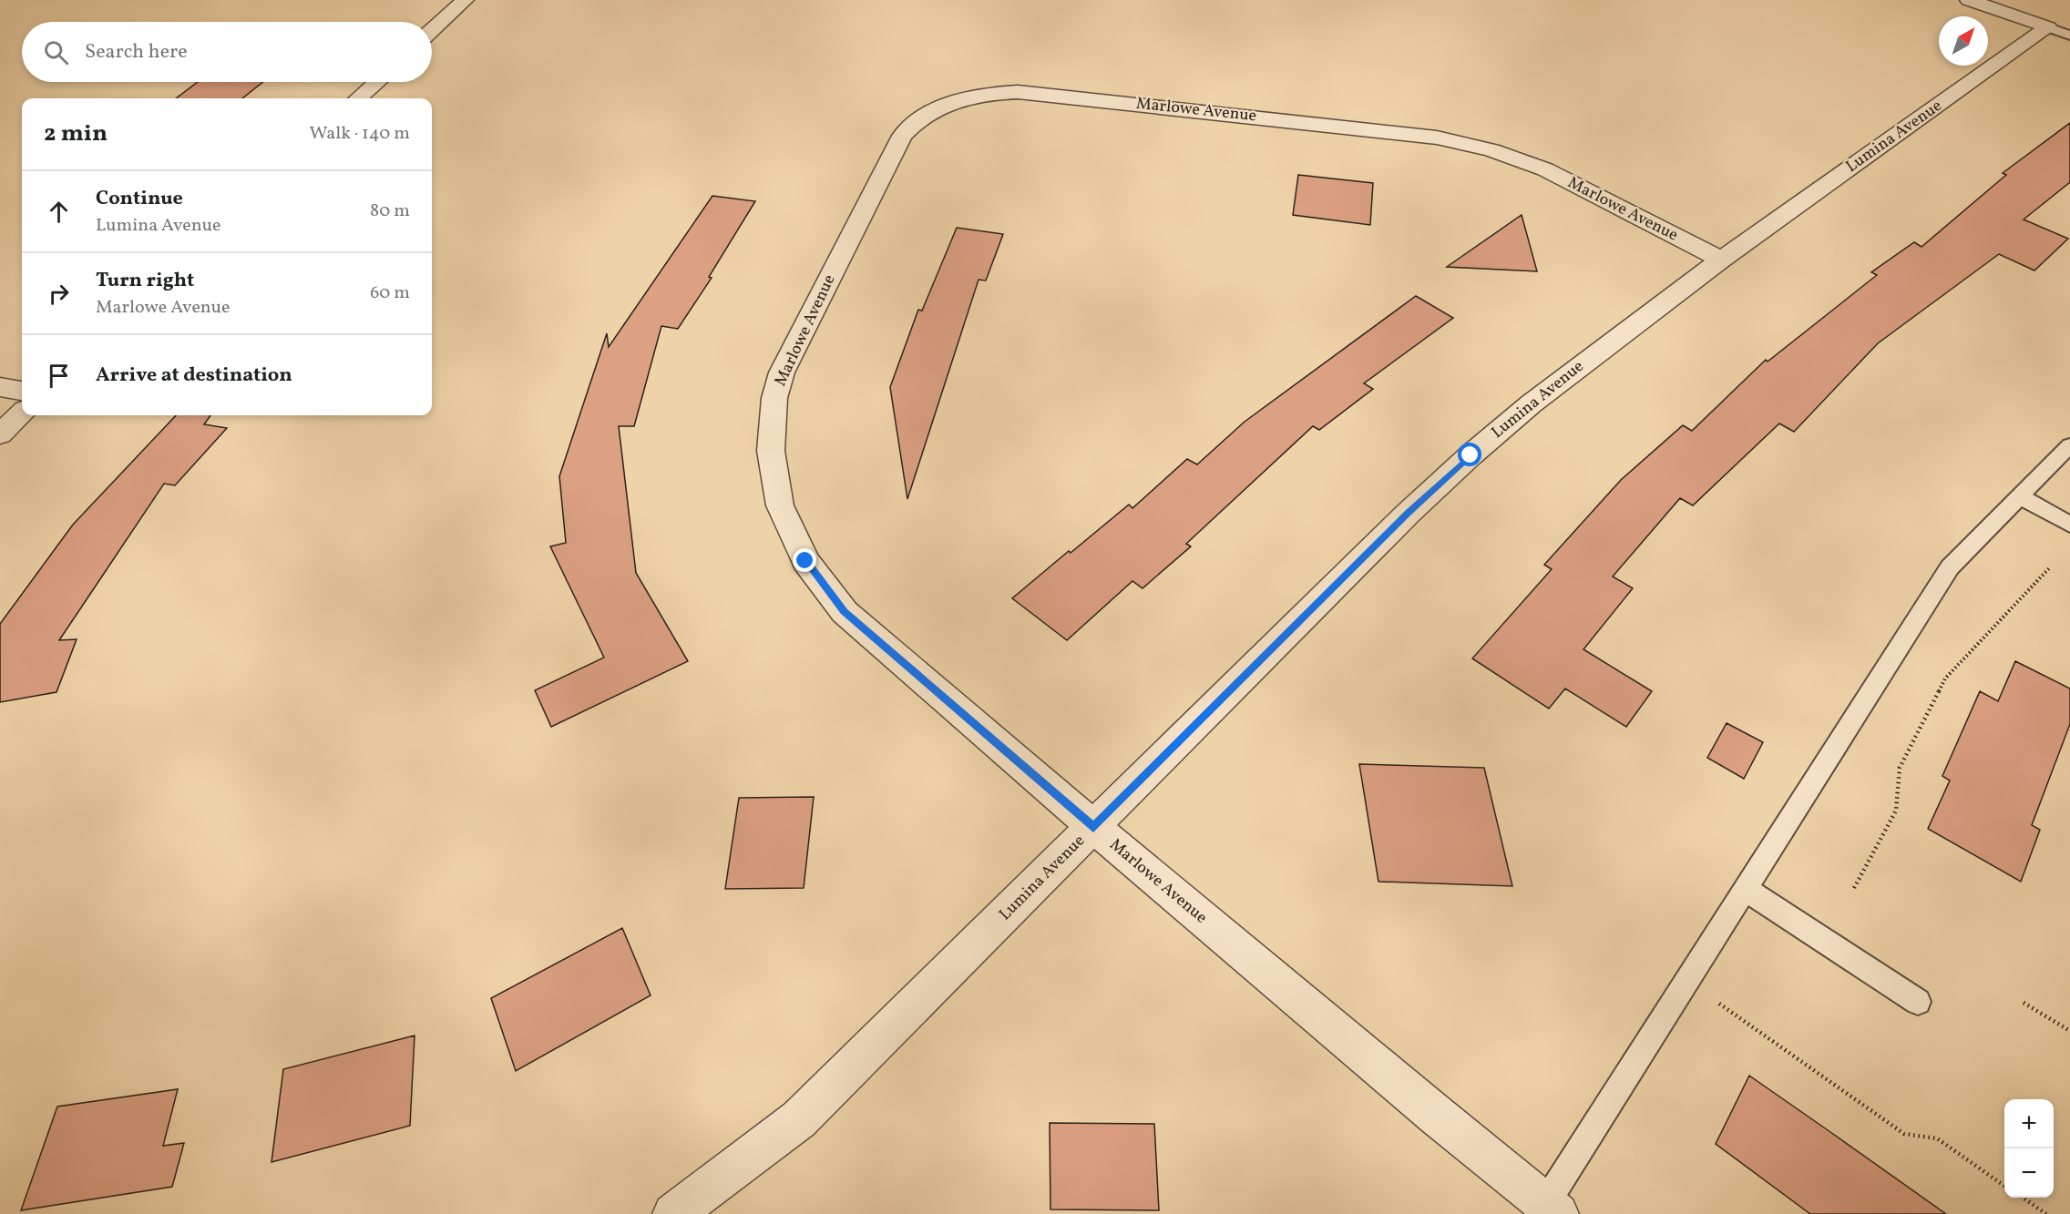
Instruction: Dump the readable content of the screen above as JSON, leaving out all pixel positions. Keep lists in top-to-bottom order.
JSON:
{
  "streets": {
    "street": ["Marlowe Avenue", "Lumina Avenue"]
  },
  "crossings": [
    ["Marlowe Avenue", "Lumina Avenue"]
  ],
  "north": "top right",
  "page": {
    "search": "Search here",
    "heading": ["2 min", "Walk · 140 m"],
    "list": [
      ["Continue", "Lumina Avenue", "80 m"],
      ["Turn right", "Marlowe Avenue", "60 m"],
      "Arrive at destination"
    ],
    "map_buttons": ["+", "−"]
  }
}
